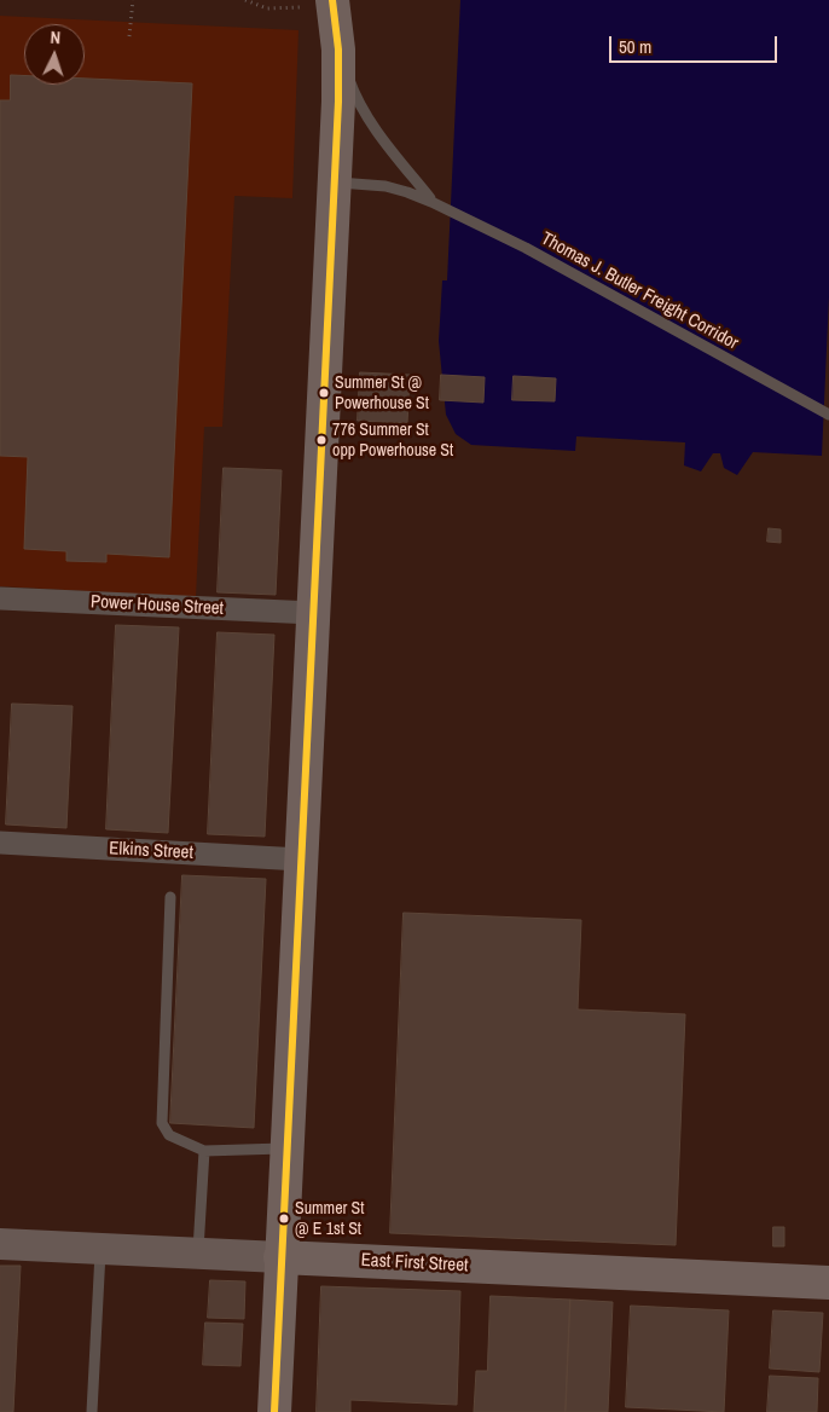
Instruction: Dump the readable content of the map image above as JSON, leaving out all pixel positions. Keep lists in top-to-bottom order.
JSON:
{
  "streets": {
    "main road": ["East First Street"],
    "street": ["Power House Street", "Elkins Street"],
    "lane": ["Thomas J. Butler Freight Corridor"]
  },
  "places": ["Summer St @ Powerhouse St", "776 Summer St opp Powerhouse St", "Summer St @ E 1st St"],
  "scale_bar": "50 m",
  "north": "top"
}
